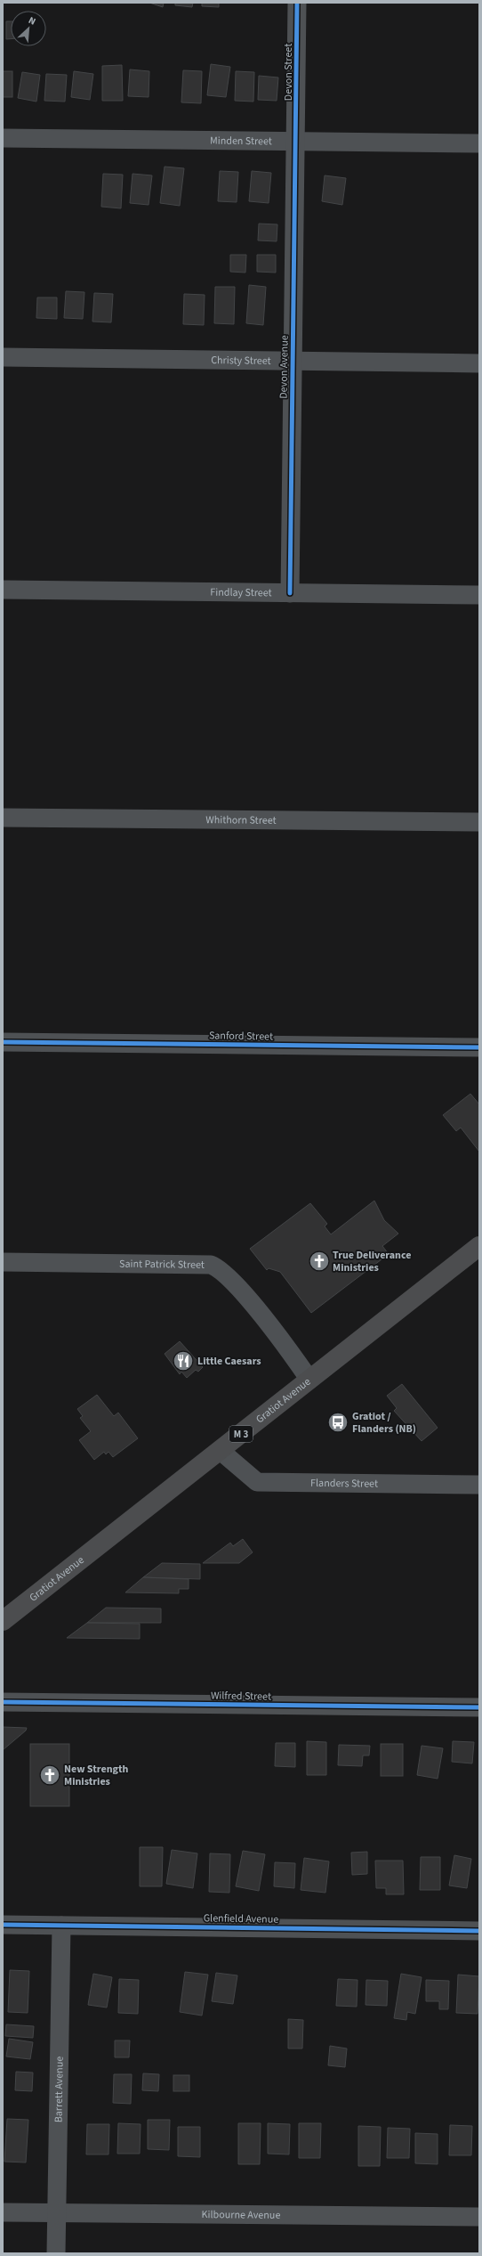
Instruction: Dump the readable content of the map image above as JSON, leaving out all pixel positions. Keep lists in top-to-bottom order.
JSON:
{
  "streets": {
    "main road": ["Gratiot Avenue", "M 3"],
    "street": [
      "Devon Street",
      "Minden Street",
      "Christy Street",
      "Devon Avenue",
      "Findlay Street",
      "Whithorn Street",
      "Sanford Street",
      "Saint Patrick Street",
      "Flanders Street",
      "Wilfred Street",
      "Glenfield Avenue",
      "Barrett Avenue",
      "Kilbourne Avenue"
    ]
  },
  "crossings": [
    ["Devon Street", "Minden Street"],
    ["Devon Street", "Devon Avenue"],
    ["Minden Street", "Devon Avenue"],
    ["Christy Street", "Devon Avenue"],
    ["Devon Avenue", "Findlay Street"],
    ["Saint Patrick Street", "Gratiot Avenue"],
    ["Gratiot Avenue", "Flanders Street"],
    ["Glenfield Avenue", "Barrett Avenue"],
    ["Barrett Avenue", "Kilbourne Avenue"]
  ],
  "places": {
    "church": ["True Deliverance Ministries", "New Strength Ministries"],
    "restaurant": ["Little Caesars"],
    "bus stop": ["Gratiot / Flanders (NB)"]
  },
  "north": "top right"
}
